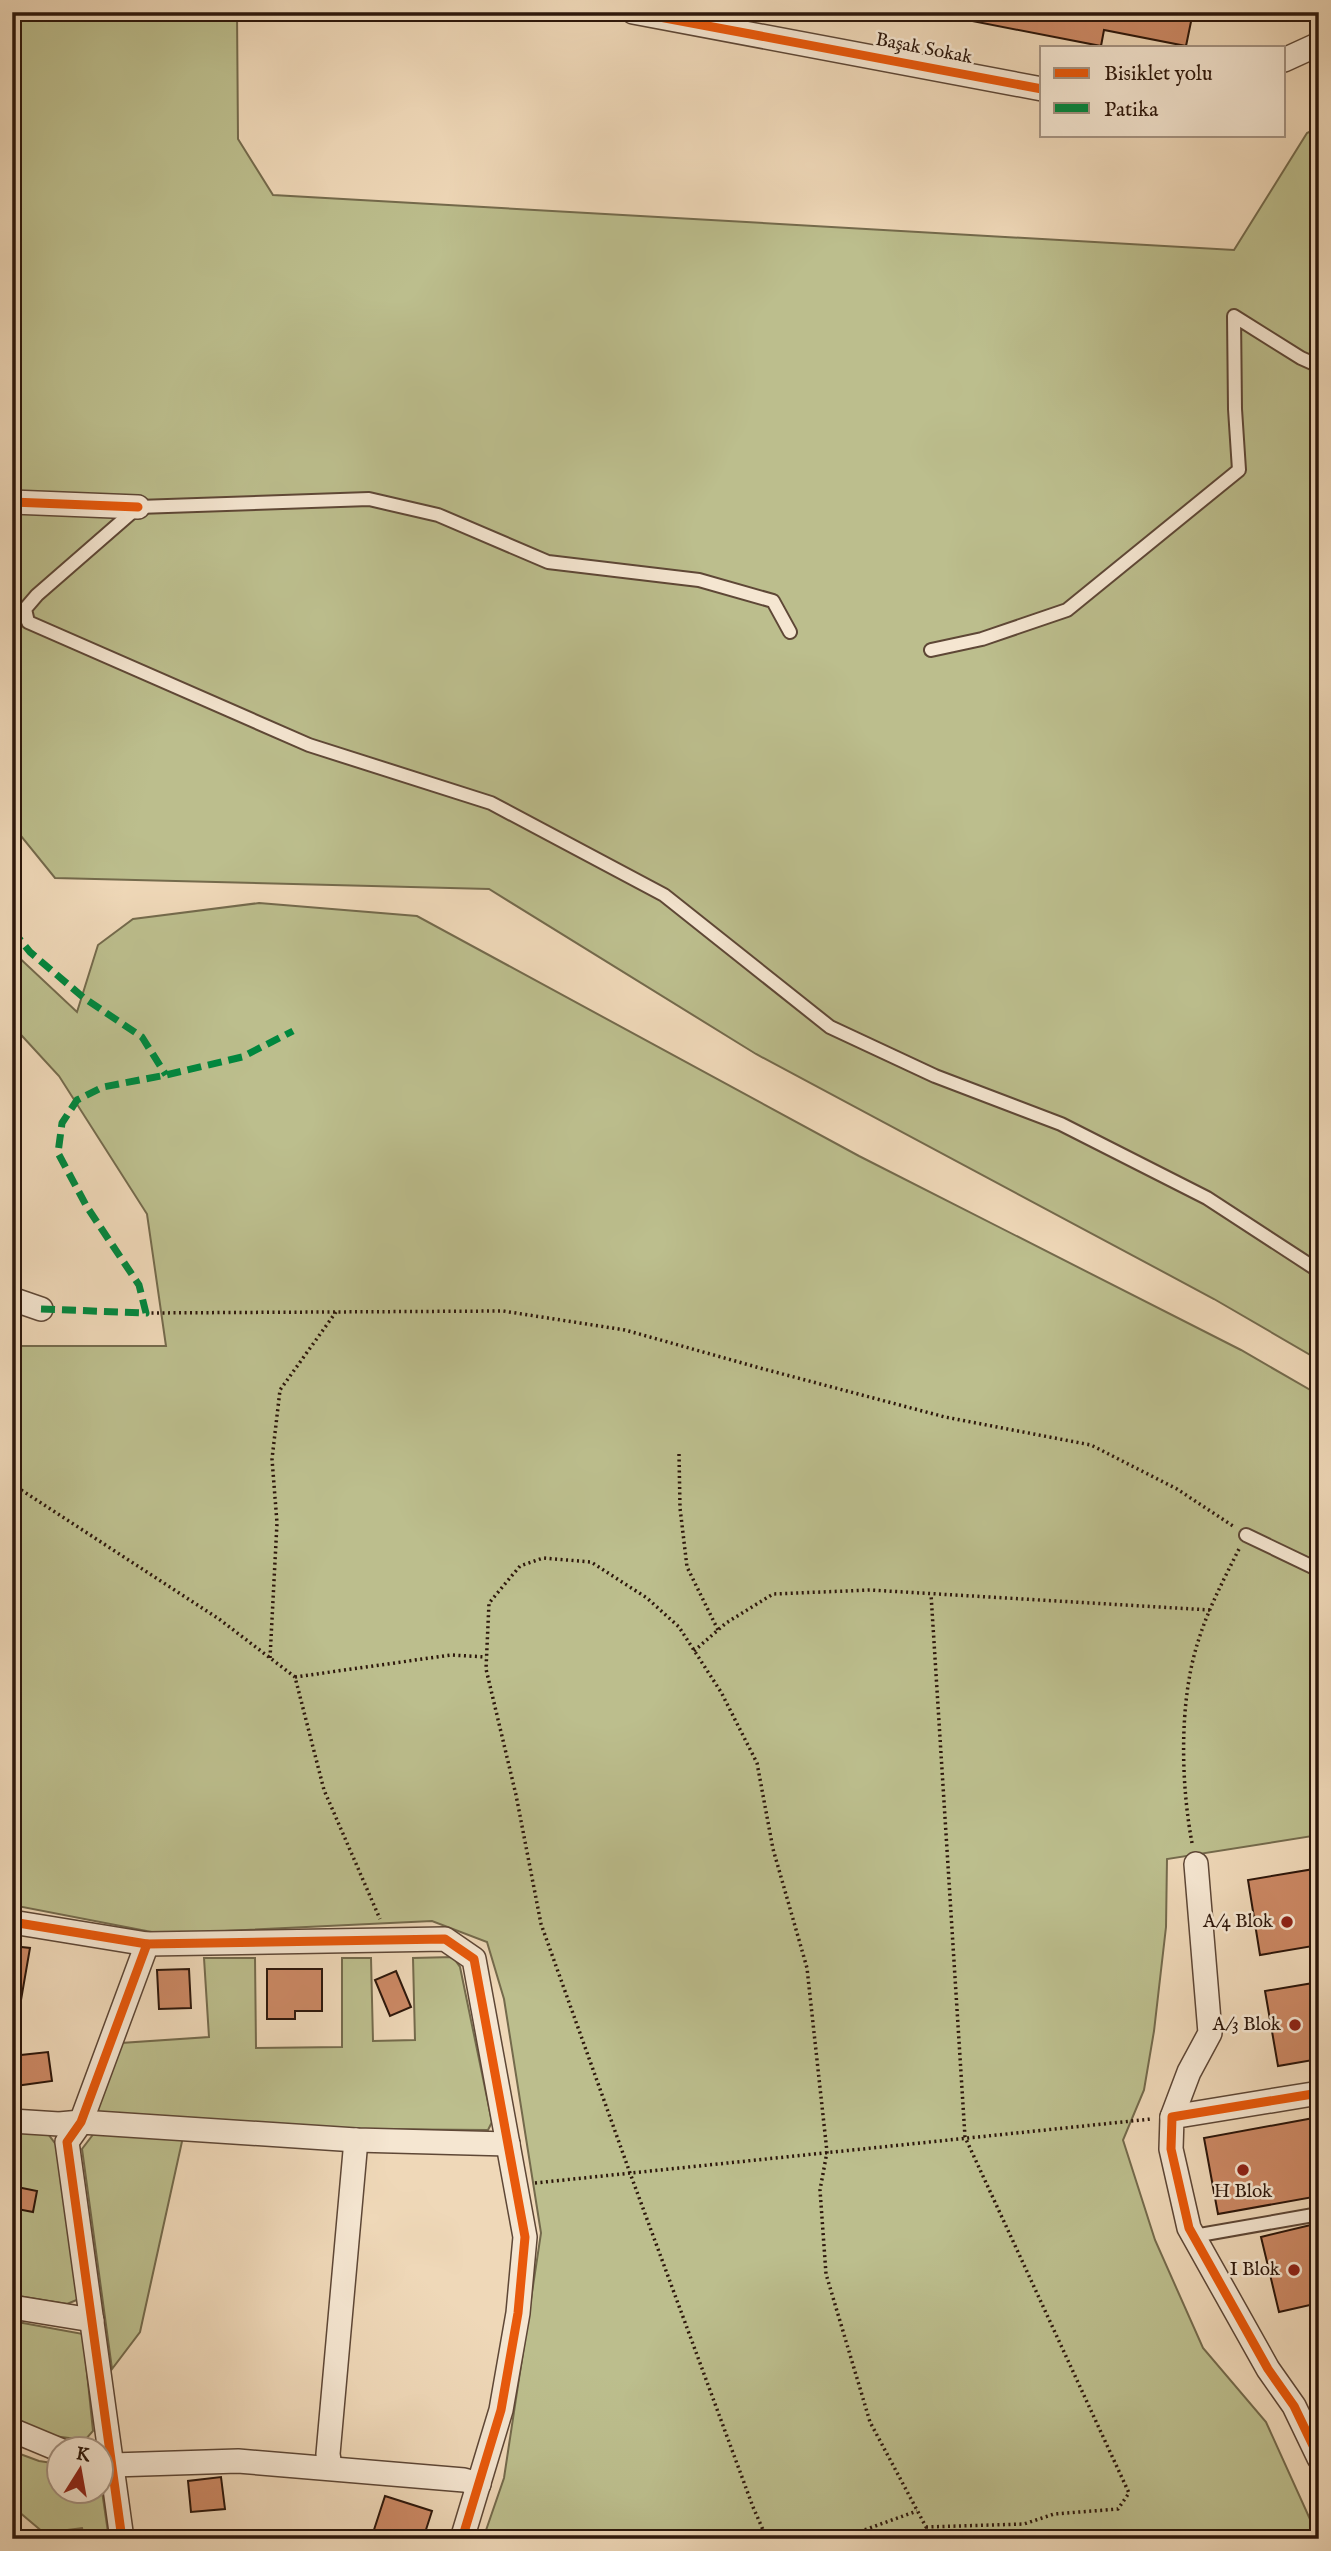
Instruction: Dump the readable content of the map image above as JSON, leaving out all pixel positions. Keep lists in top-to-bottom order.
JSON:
{
  "streets": {
    "street": ["Başak Sokak"]
  },
  "places": [
    "A/4 Blok",
    "A/3 Blok",
    "H Blok",
    "I Blok"
  ],
  "legend": ["Bisiklet yolu", "Patika"],
  "north": "top"
}
